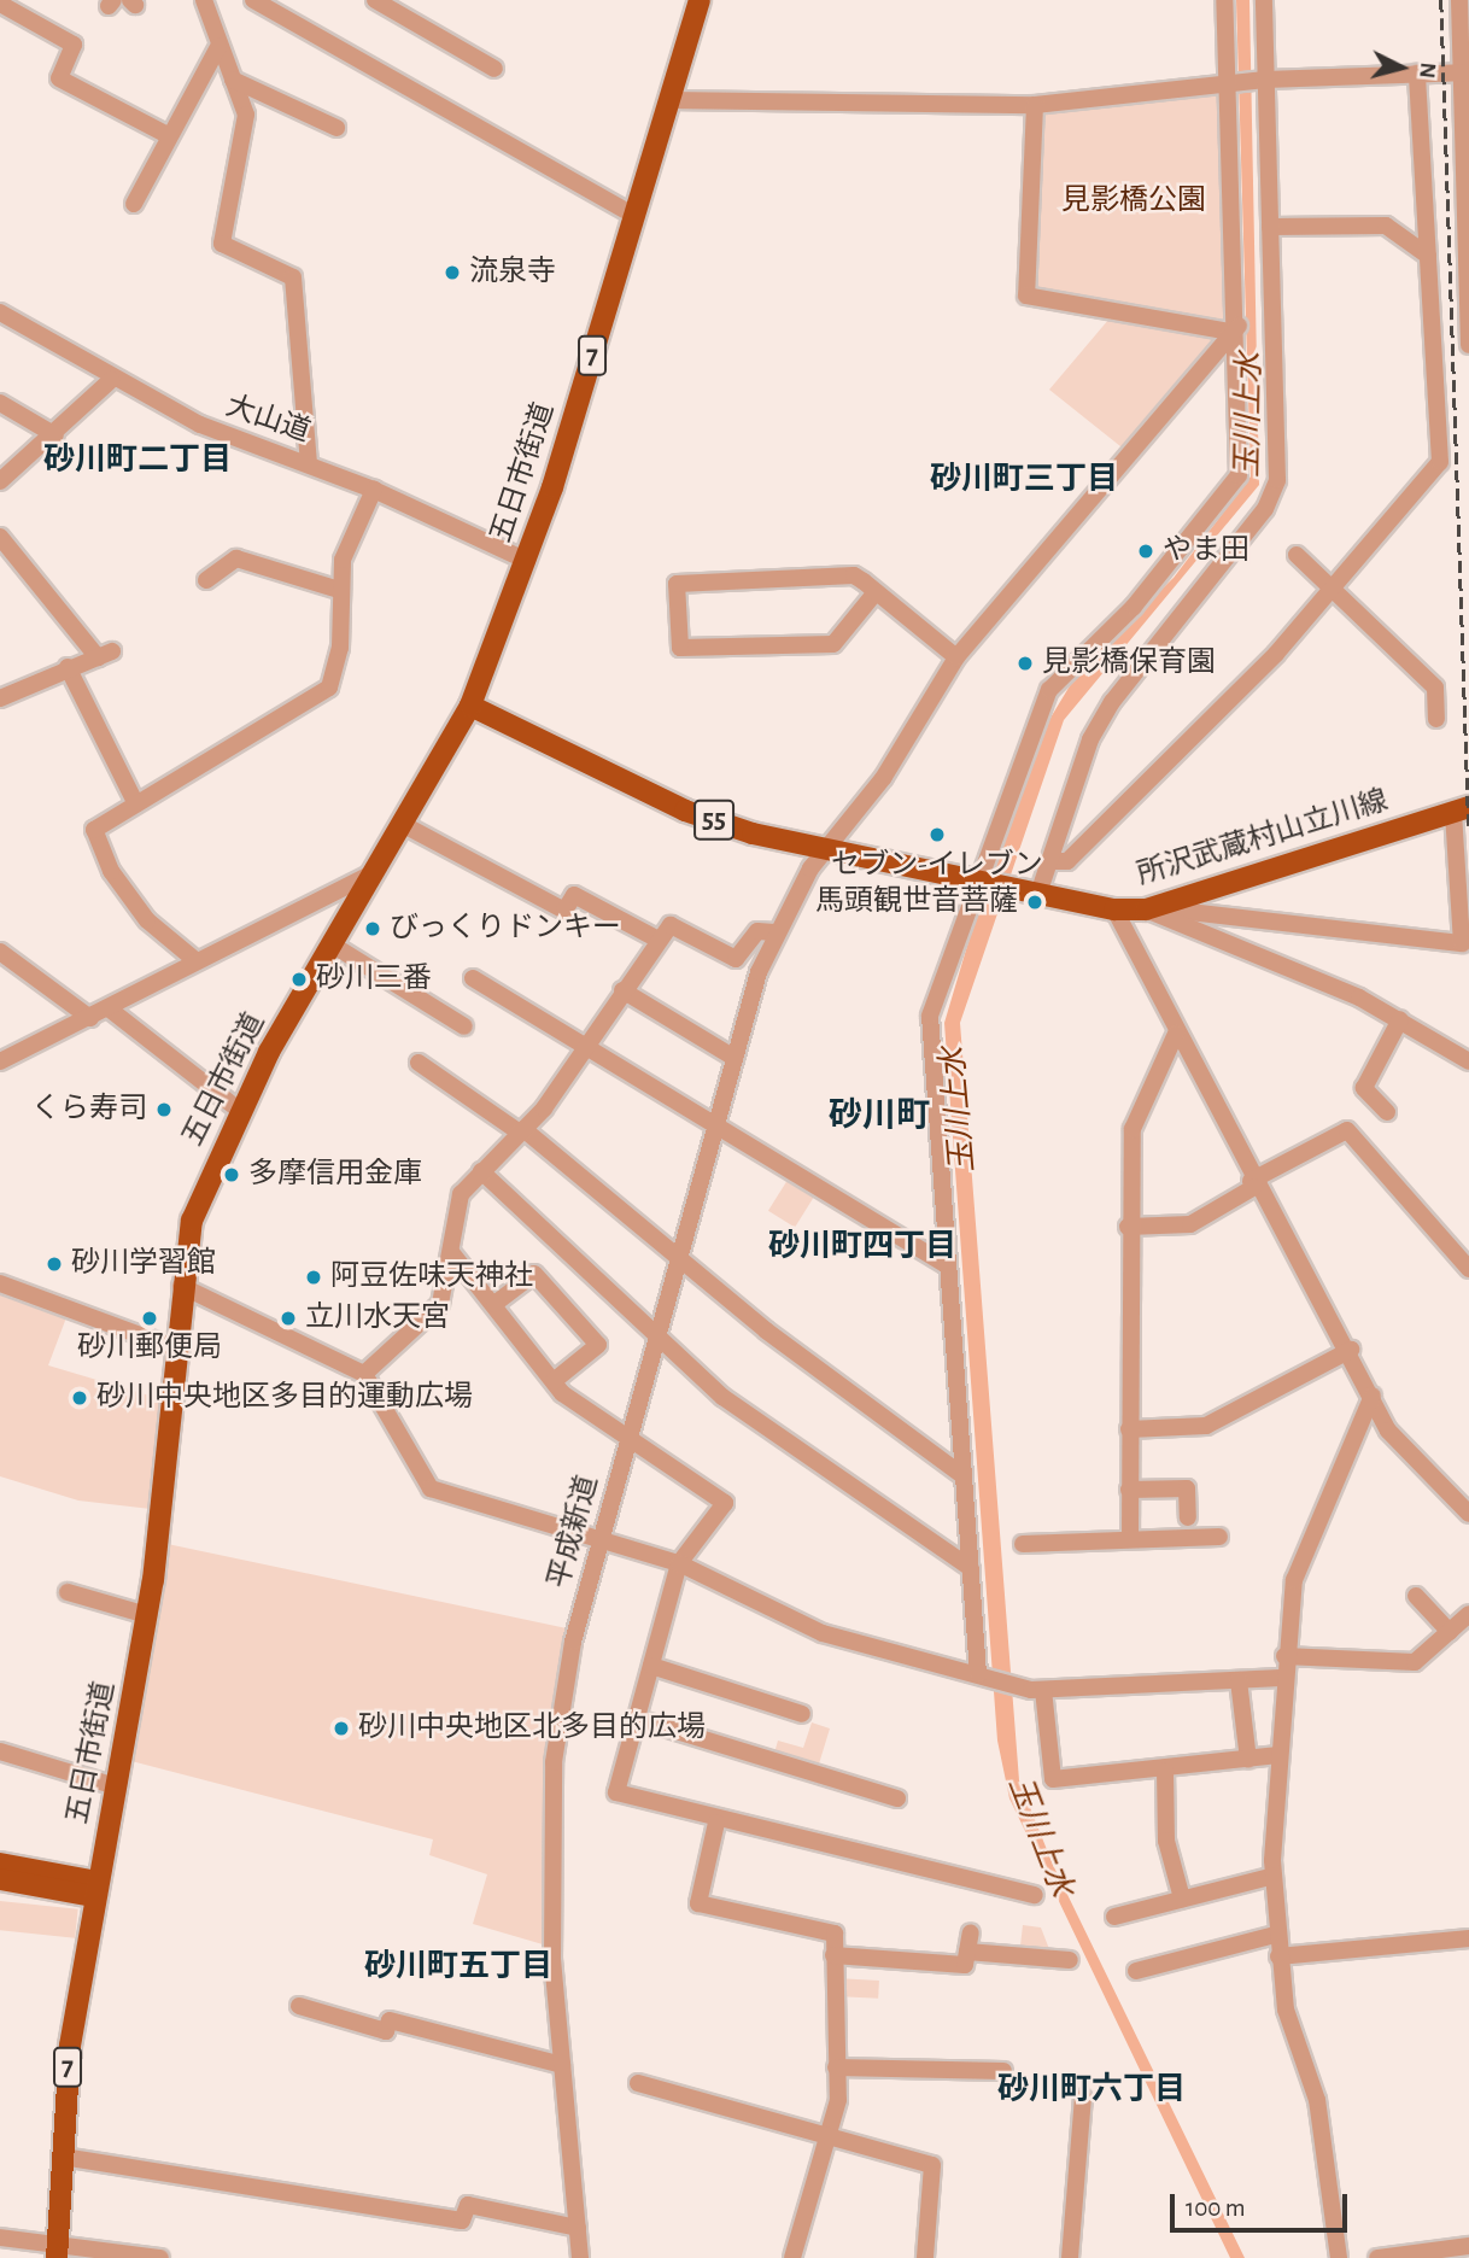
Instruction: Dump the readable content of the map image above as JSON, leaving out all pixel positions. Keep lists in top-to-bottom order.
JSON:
{
  "streets": {
    "main road": [
      "7",
      "五日市街道",
      "55",
      "所沢武蔵村山立川線"
    ],
    "street": ["大山道", "平成新道"]
  },
  "crossings": [
    ["大山道", "五日市街道"],
    ["五日市街道", "55"],
    ["55", "所沢武蔵村山立川線"],
    ["55", "平成新道"]
  ],
  "districts": [
    "砂川町二丁目",
    "砂川町三丁目",
    "砂川町",
    "砂川町四丁目",
    "砂川町五丁目",
    "砂川町六丁目"
  ],
  "water": ["玉川上水"],
  "parks": ["見影橋公園"],
  "places": [
    "流泉寺",
    "やま田",
    "見影橋保育園",
    "セブン-イレブン",
    "馬頭観世音菩薩",
    "びっくりドンキー",
    "砂川三番",
    "くら寿司",
    "多摩信用金庫",
    "砂川学習館",
    "阿豆佐味天神社",
    "砂川郵便局",
    "立川水天宮",
    "砂川中央地区多目的運動広場",
    "砂川中央地区北多目的広場"
  ],
  "scale_bar": "100 m",
  "north": "right"
}
